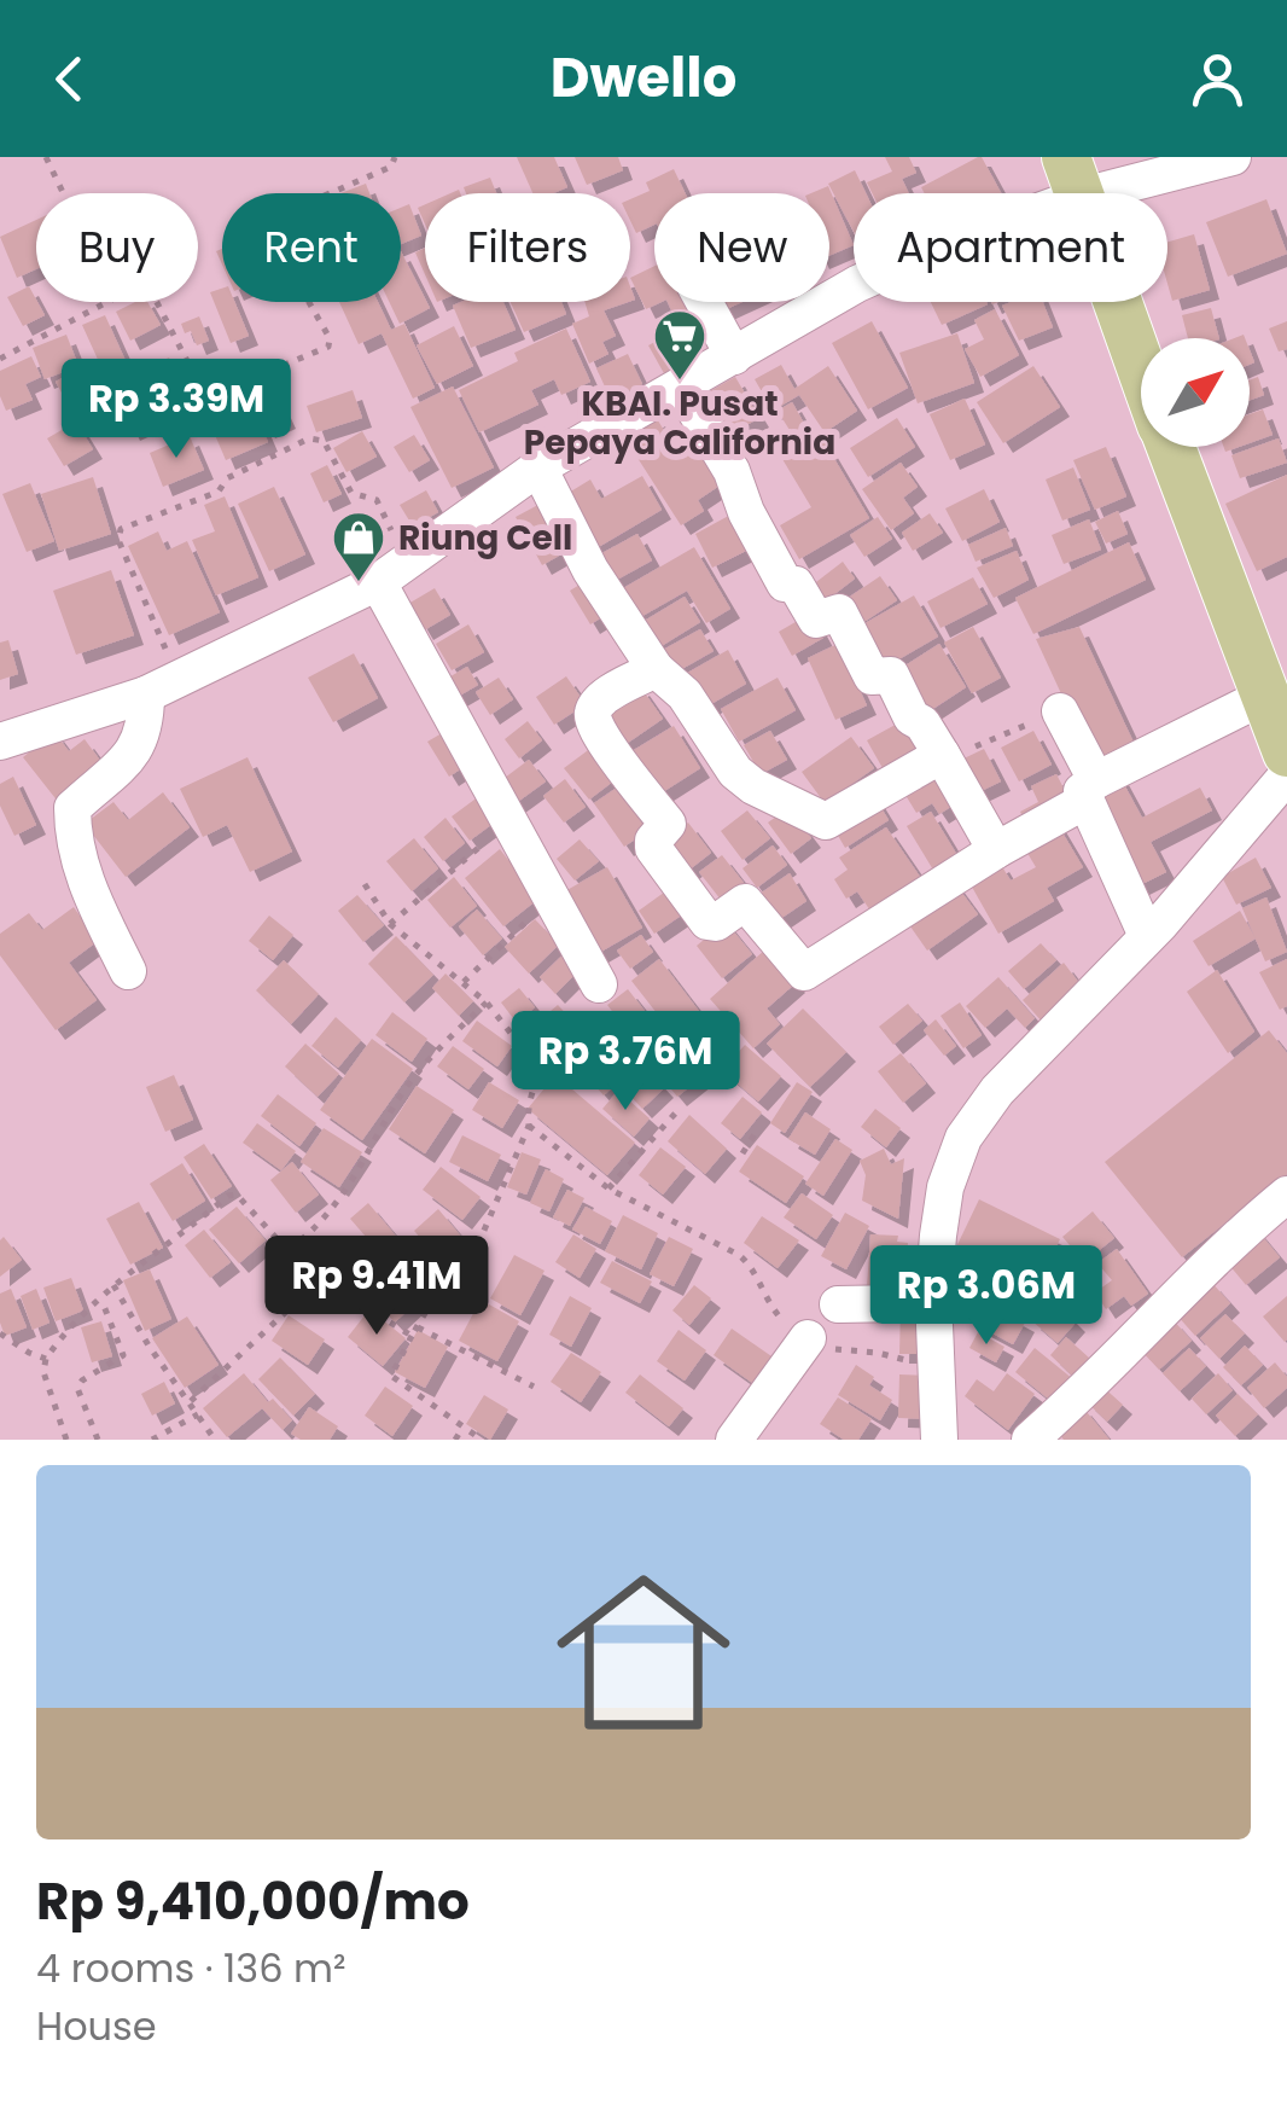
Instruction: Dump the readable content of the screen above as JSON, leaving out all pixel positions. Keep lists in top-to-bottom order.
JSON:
{
  "places": {
    "supermarket": ["KBAI. Pusat Pepaya California"],
    "shop": ["Riung Cell"]
  },
  "north": "top right",
  "page": {
    "header": "Dwello",
    "chip": [
      "Buy",
      "Rent",
      "Filters",
      "New",
      "Apartment"
    ],
    "price": [
      "Rp 3.39M",
      "Rp 3.76M",
      "Rp 9.41M",
      "Rp 3.06M"
    ],
    "list": [
      {
        "name": "Rp 9,410,000/mo",
        "note": "4 rooms · 136 m² · House"
      }
    ]
  }
}
